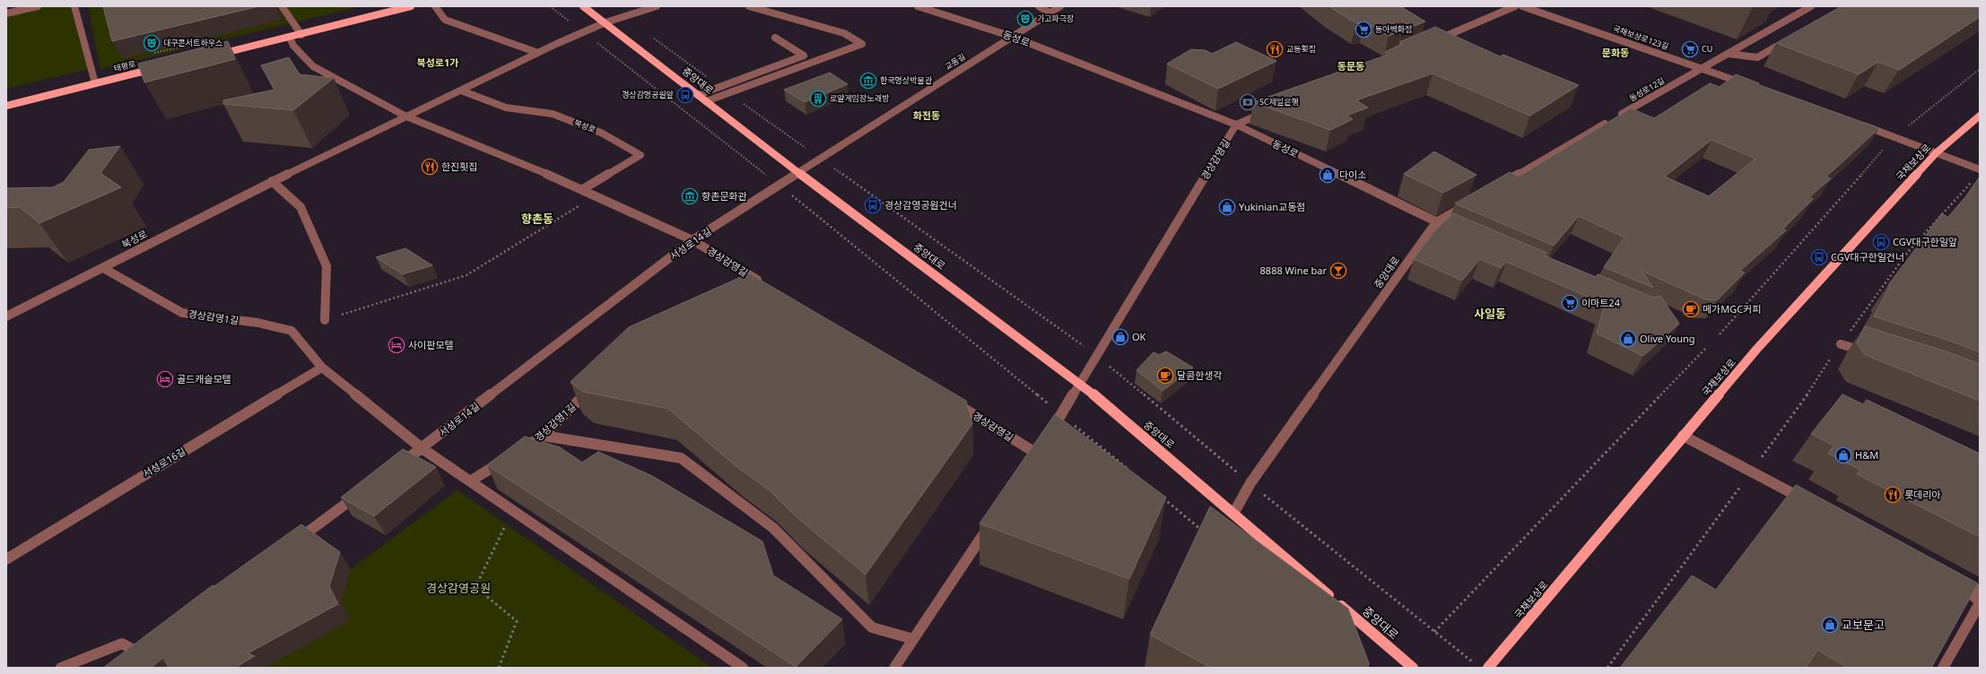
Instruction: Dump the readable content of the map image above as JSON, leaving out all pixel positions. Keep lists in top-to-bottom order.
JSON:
{
  "streets": {
    "main road": ["태평로", "중앙대로", "국채보상로"],
    "street": [
      "국채보상로123길",
      "동성로",
      "교동길",
      "동성로12길",
      "북성로",
      "경상감영길",
      "서성로14길",
      "경상감영1길",
      "서성로16길"
    ]
  },
  "crossings": [
    ["국채보상로123길", "동성로12길"],
    ["동성로", "교동길"],
    ["동성로", "중앙대로"],
    ["동성로", "경상감영길"],
    ["교동길", "중앙대로"],
    ["교동길", "서성로14길"],
    ["중앙대로", "북성로"],
    ["중앙대로", "경상감영길"],
    ["중앙대로", "서성로14길"],
    ["북성로", "경상감영1길"],
    ["경상감영길", "서성로14길"],
    ["서성로14길", "경상감영1길"],
    ["경상감영1길", "서성로16길"]
  ],
  "districts": [
    "문화동",
    "북성로1가",
    "동문동",
    "화전동",
    "향촌동",
    "사일동"
  ],
  "parks": ["경상감영공원"],
  "places": {
    "theatre": ["가고파극장", "대구콘서트하우스"],
    "supermarket": ["동아백화점", "CU", "이마트24"],
    "restaurant": ["교동횟집", "한진횟집", "롯데리아"],
    "museum": ["한국영상박물관", "향촌문화관"],
    "bus stop": [
      "경상감영공원앞",
      "경상감영공원건너",
      "CGV대구한일앞",
      "CGV대구한일건너"
    ],
    "building": ["로얄게임장노래방"],
    "bank": ["SC제일은행"],
    "shop": [
      "다이소",
      "Yukinian교동점",
      "OK",
      "Olive Young",
      "H&M",
      "교보문고"
    ],
    "bar": ["8888 Wine bar"],
    "cafe": ["메가MGC커피", "달콤한생각"],
    "hotel": ["사이판모텔", "골드캐슬모텔"]
  }
}
